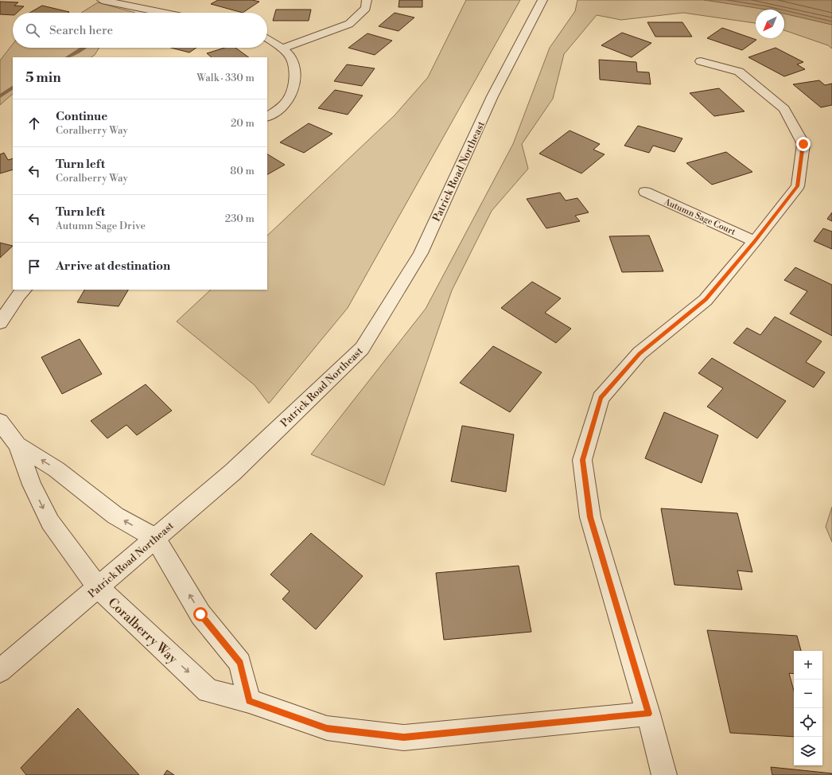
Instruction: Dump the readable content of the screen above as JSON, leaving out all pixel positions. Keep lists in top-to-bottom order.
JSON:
{
  "streets": {
    "street": ["Patrick Road Northeast", "Autumn Sage Court", "Coralberry Way"]
  },
  "crossings": [
    ["Patrick Road Northeast", "Coralberry Way"]
  ],
  "north": "bottom left",
  "page": {
    "search": "Search here",
    "heading": ["5 min", "Walk · 330 m"],
    "list": [
      ["Continue", "Coralberry Way", "20 m"],
      ["Turn left", "Coralberry Way", "80 m"],
      ["Turn left", "Autumn Sage Drive", "230 m"],
      "Arrive at destination"
    ],
    "map_buttons": ["+", "−"]
  }
}
